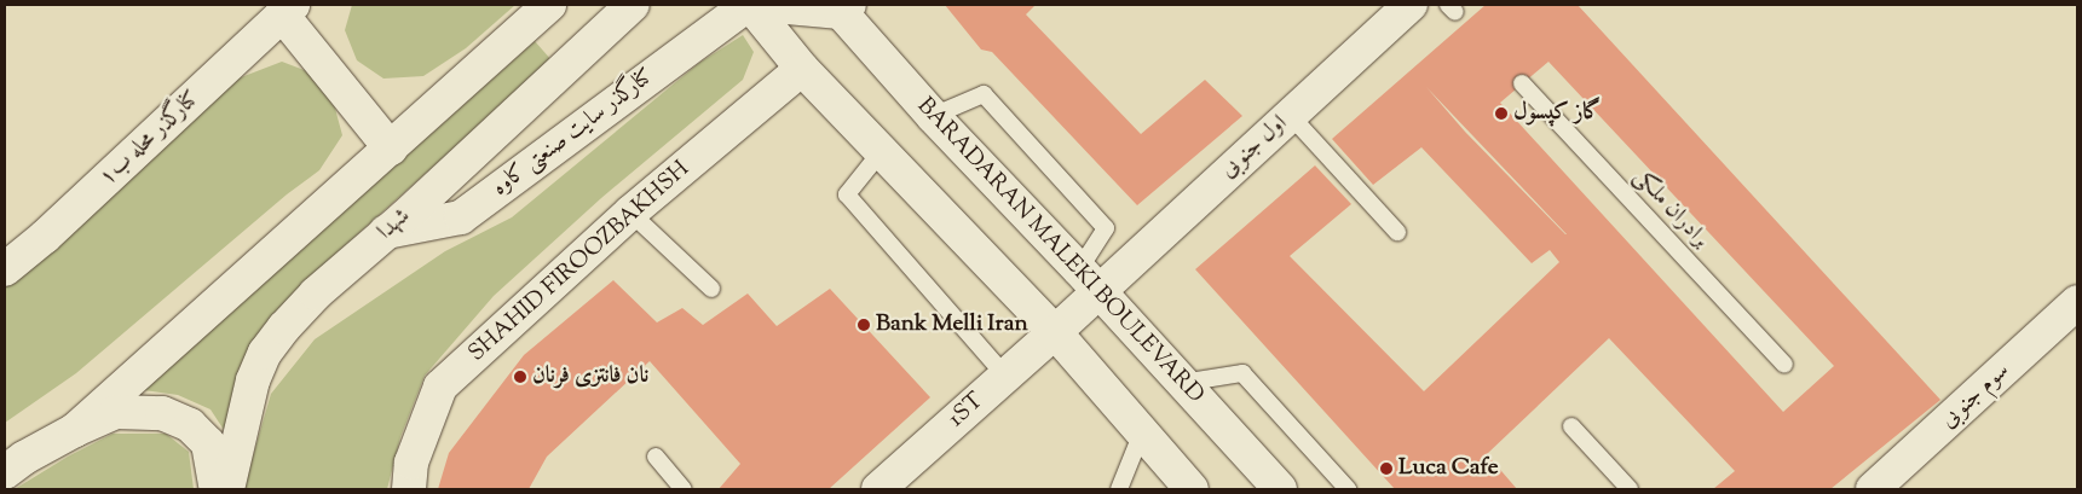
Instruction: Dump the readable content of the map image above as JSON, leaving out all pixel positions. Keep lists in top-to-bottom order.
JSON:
{
  "streets": {
    "main road": [
      "کنارگذر سایت صنعتی کاوه",
      "کنارگذر محله ب۱",
      "اول جنوبی",
      "شهدا",
      "BARADARAN MALEKI BOULEVARD",
      "SHAHID FIROOZBAKHSH",
      "سوم جنوبی",
      "1ST"
    ],
    "lane": ["برادران ملکی"]
  },
  "crossings": [
    ["کنارگذر سایت صنعتی کاوه", "شهدا"],
    ["اول جنوبی", "BARADARAN MALEKI BOULEVARD"],
    ["اول جنوبی", "1ST"]
  ],
  "places": [
    "گاز کپسول",
    "Bank Melli Iran",
    "نان فانتزی فرنان",
    "Luca Cafe"
  ]
}
